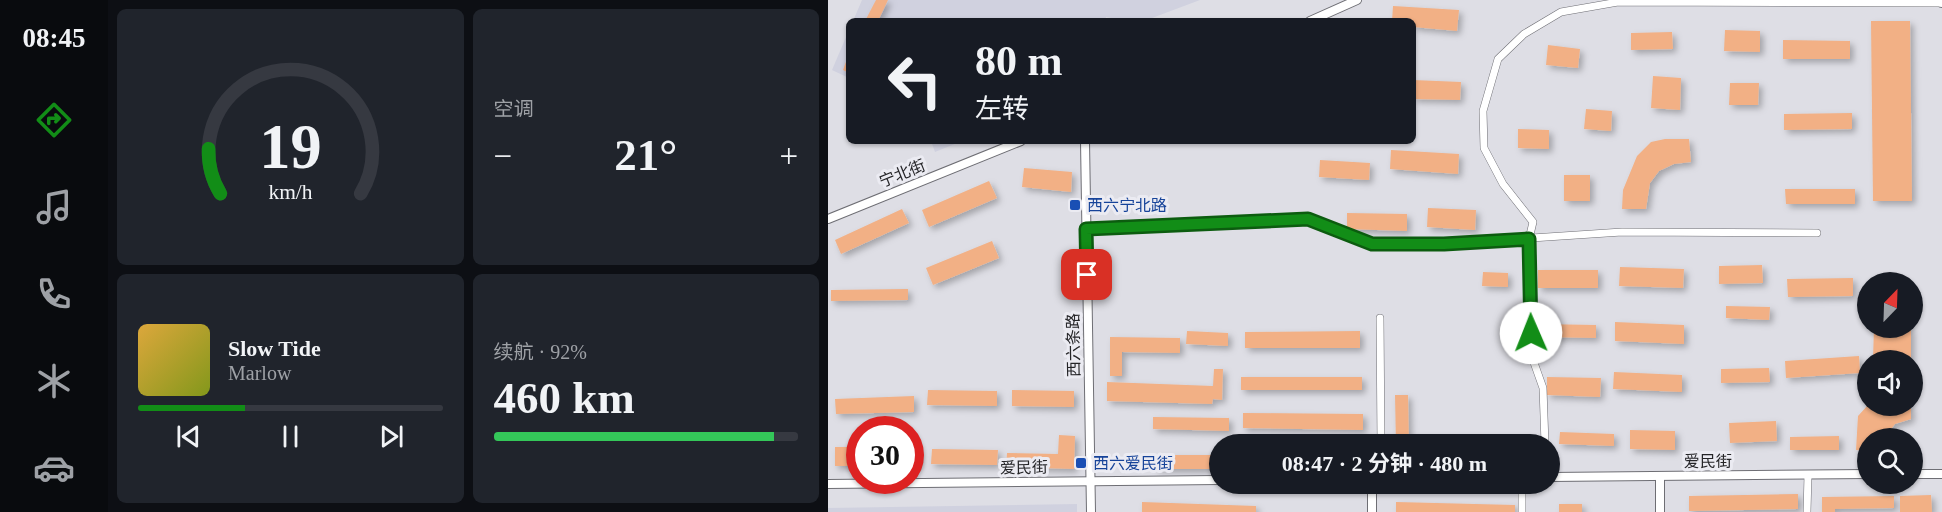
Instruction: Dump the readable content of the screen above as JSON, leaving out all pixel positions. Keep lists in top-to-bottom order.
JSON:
{
  "streets": {
    "street": ["宁北街", "西六条路", "爱民街"]
  },
  "crossings": [
    ["西六条路", "爱民街"]
  ],
  "places": {
    "transit": ["西六宁北路", "西六爱民街"]
  },
  "north": "top right",
  "page": {
    "tabs": "08:45",
    "tile": [
      "空调",
      ["续航 · 92%", "460 km"]
    ],
    "turn": ["80 m", "左转"],
    "heat": ["−", "21°", "+"],
    "song": ["Slow Tide", "Marlow"],
    "limit": "30",
    "trip": "08:47 · 2 分钟 · 480 m",
    "gauge": ["19", "km/h"]
  }
}
